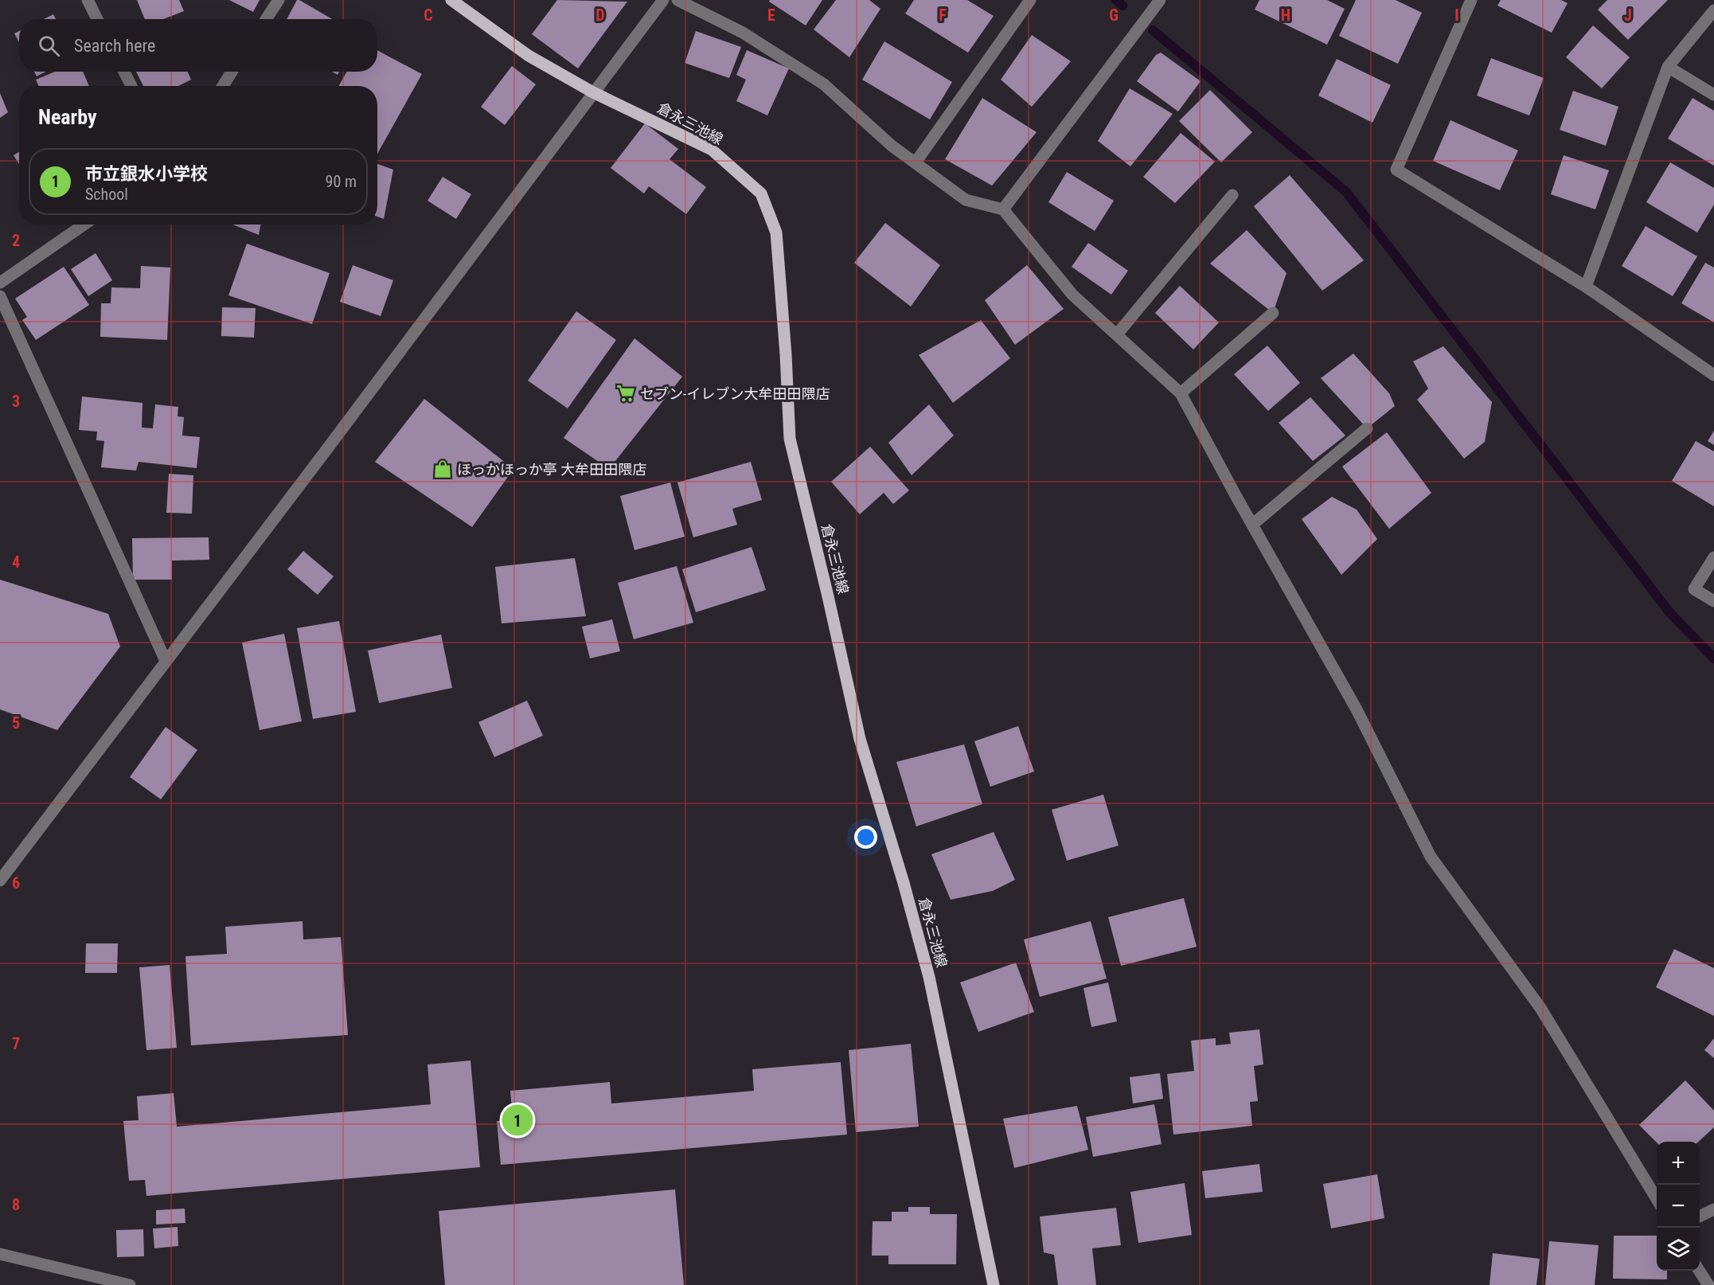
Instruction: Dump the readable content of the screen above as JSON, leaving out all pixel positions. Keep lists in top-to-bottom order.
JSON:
{
  "streets": {
    "main road": ["倉永三池線"]
  },
  "places": {
    "supermarket": ["セブン-イレブン大牟田田隈店"],
    "shop": ["ほっかほっか亭 大牟田田隈店"]
  },
  "page": {
    "search": "Search here",
    "heading": "Nearby",
    "list": [
      {
        "mark": "1",
        "name": "市立銀水小学校",
        "note": "School",
        "value": "90 m"
      }
    ],
    "pins": "1",
    "map_buttons": ["+", "−"]
  },
  "grid": {
    "columns": [
      "C",
      "D",
      "E",
      "F",
      "G",
      "H",
      "I",
      "J"
    ],
    "rows": [
      "2",
      "3",
      "4",
      "5",
      "6",
      "7",
      "8"
    ]
  }
}
